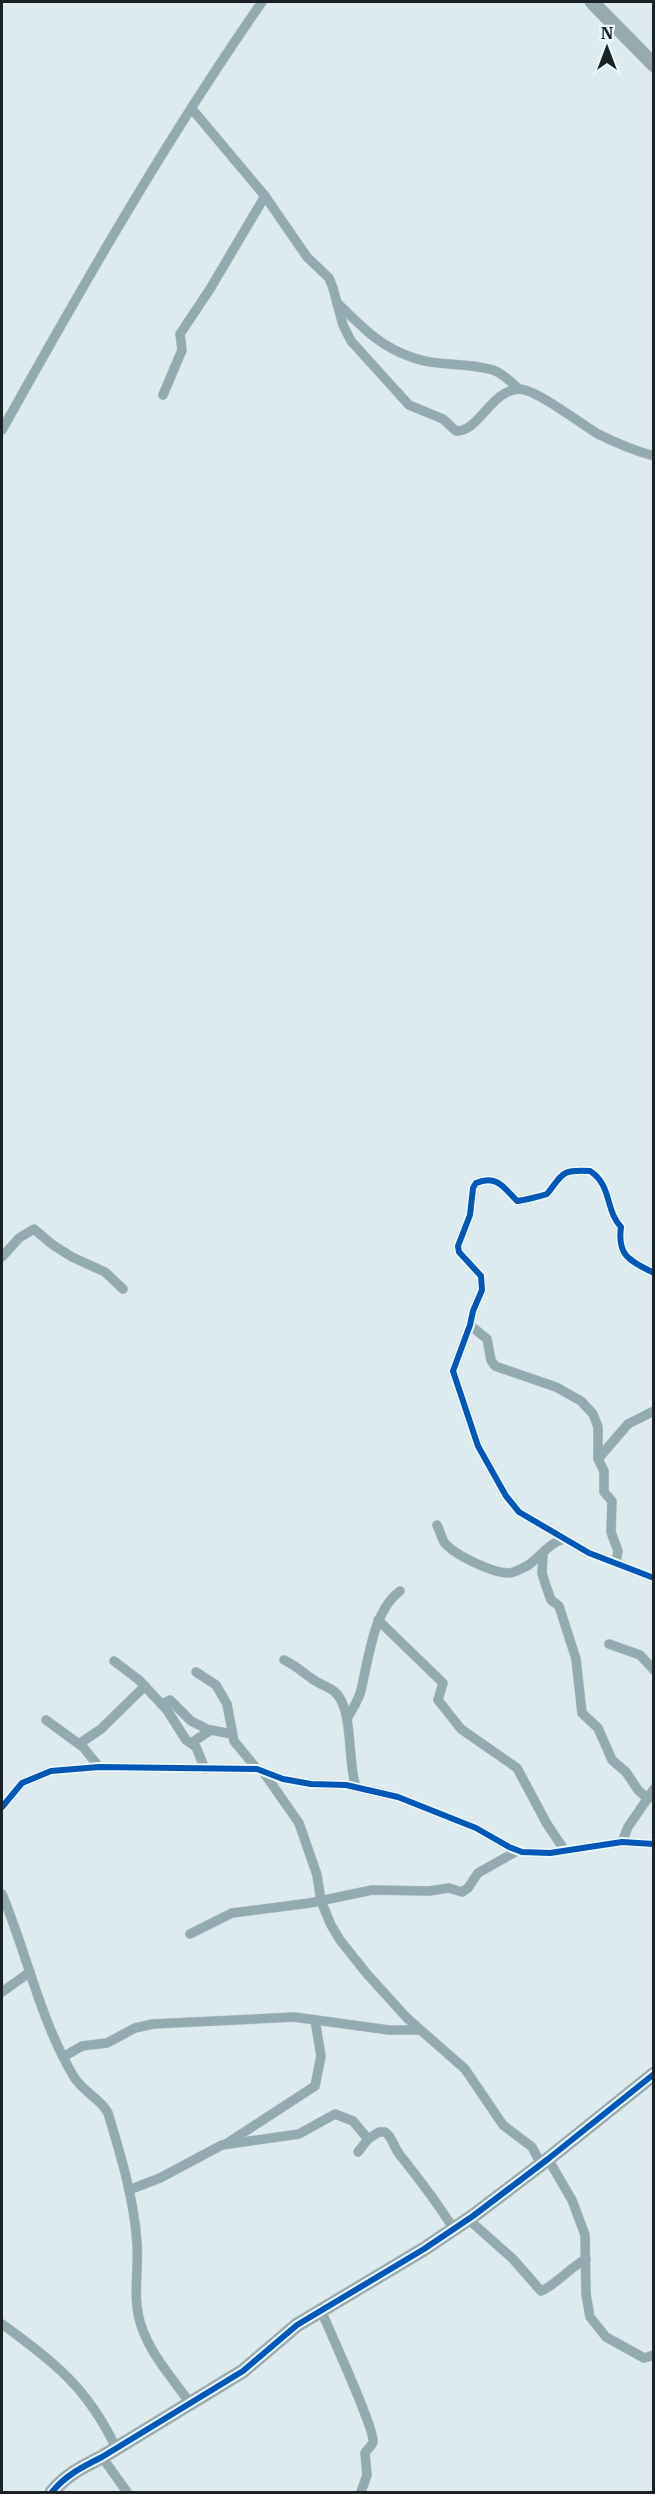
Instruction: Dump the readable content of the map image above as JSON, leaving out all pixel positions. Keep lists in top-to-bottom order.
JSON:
{
  "north": "top"
}
